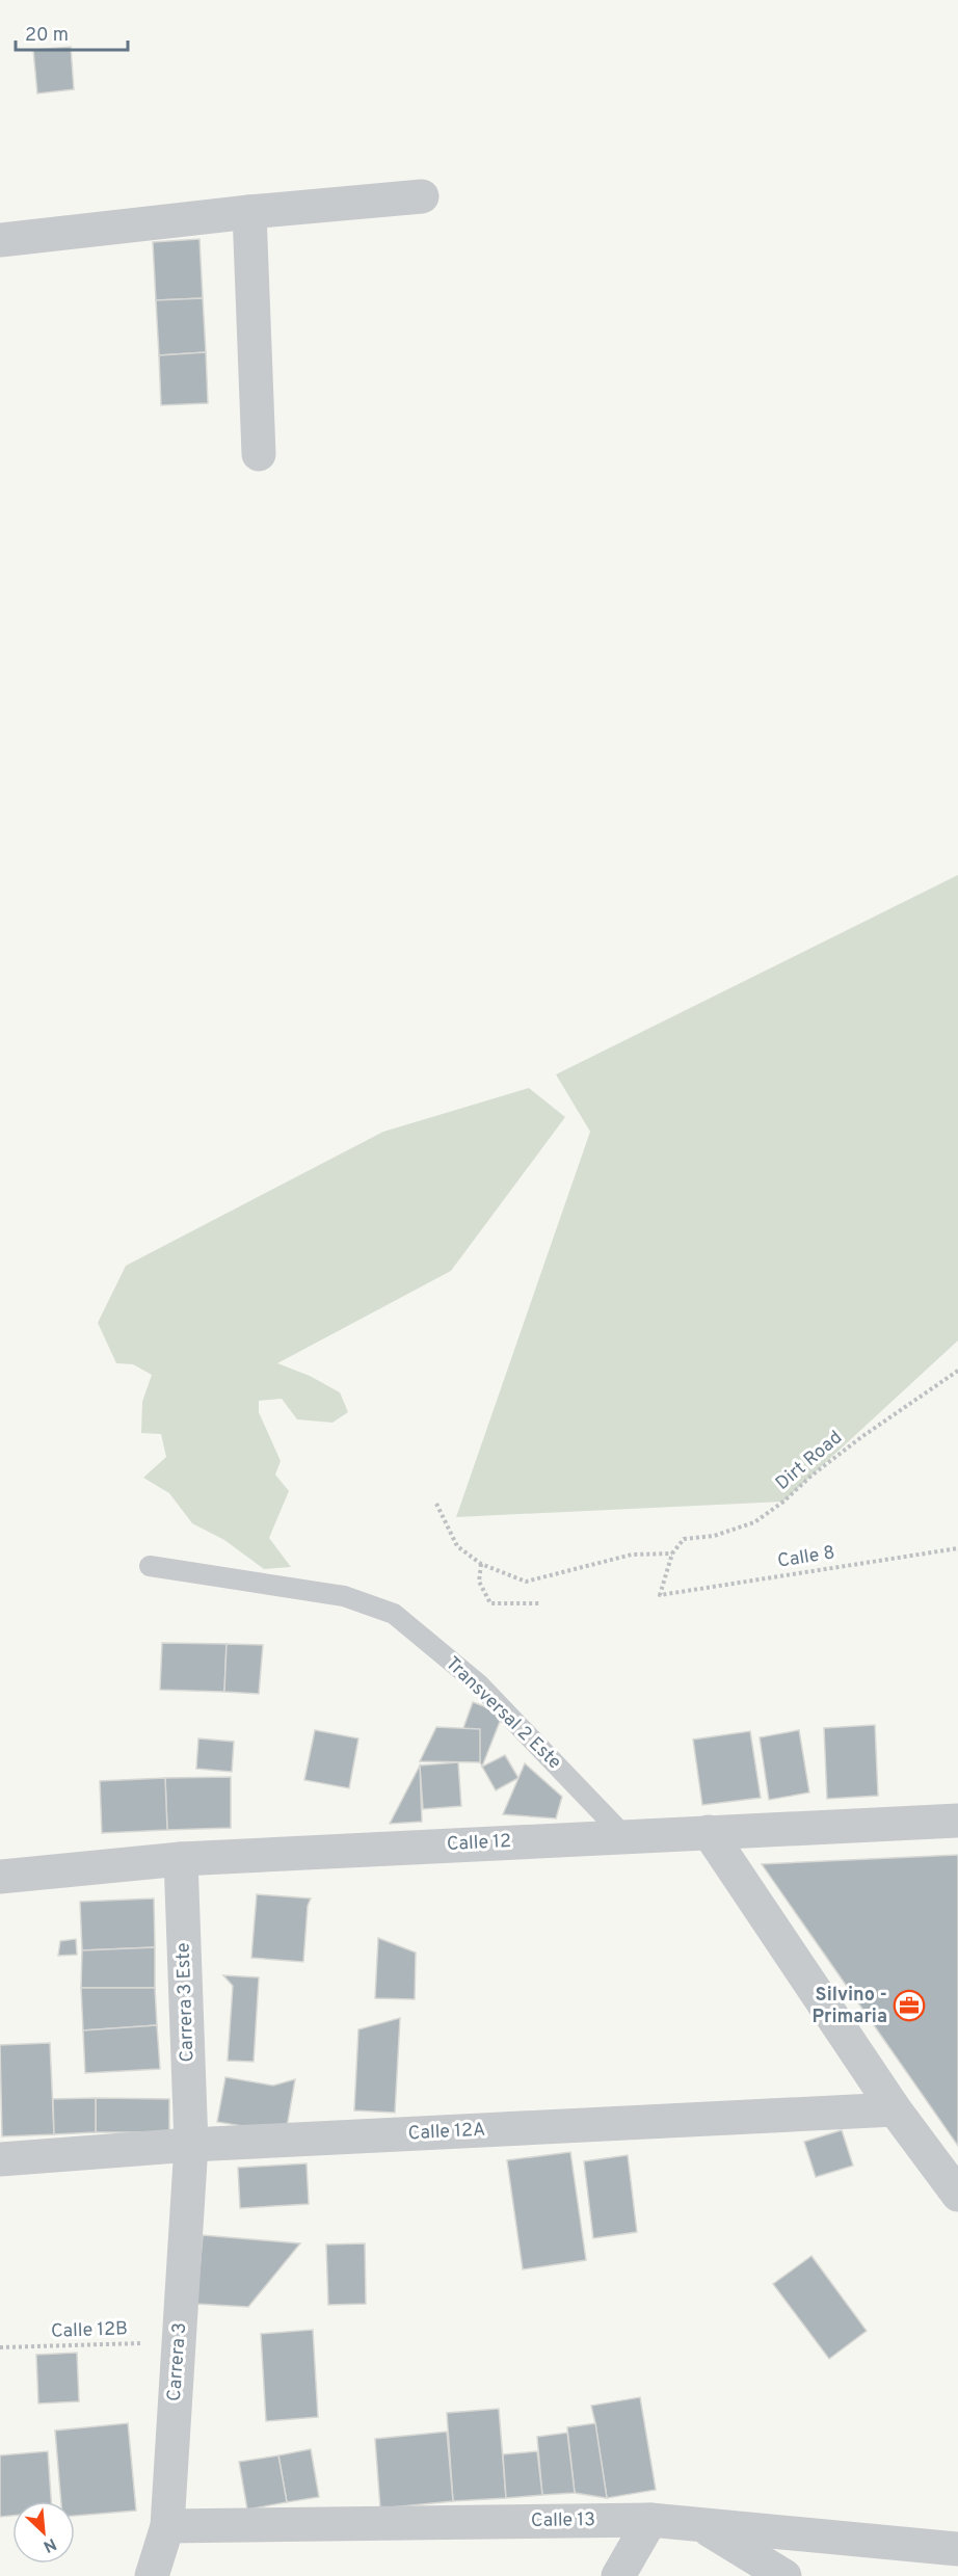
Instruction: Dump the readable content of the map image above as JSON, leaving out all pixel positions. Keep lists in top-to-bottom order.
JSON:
{
  "streets": {
    "street": [
      "Calle 12",
      "Carrera 3 Este",
      "Calle 12A",
      "Carrera 3",
      "Calle 13"
    ],
    "lane": ["Transversal 2 Este"],
    "path": ["Dirt Road", "Calle 8", "Calle 12B"]
  },
  "crossings": [
    ["Dirt Road", "Calle 8"],
    ["Transversal 2 Este", "Calle 12"],
    ["Calle 12", "Carrera 3 Este"],
    ["Carrera 3 Este", "Calle 12A"],
    ["Carrera 3 Este", "Carrera 3"],
    ["Calle 12A", "Carrera 3"],
    ["Calle 12B", "Carrera 3"],
    ["Carrera 3", "Calle 13"]
  ],
  "places": {
    "office": ["Silvino - Primaria"]
  },
  "scale_bar": "20 m",
  "north": "bottom right"
}
